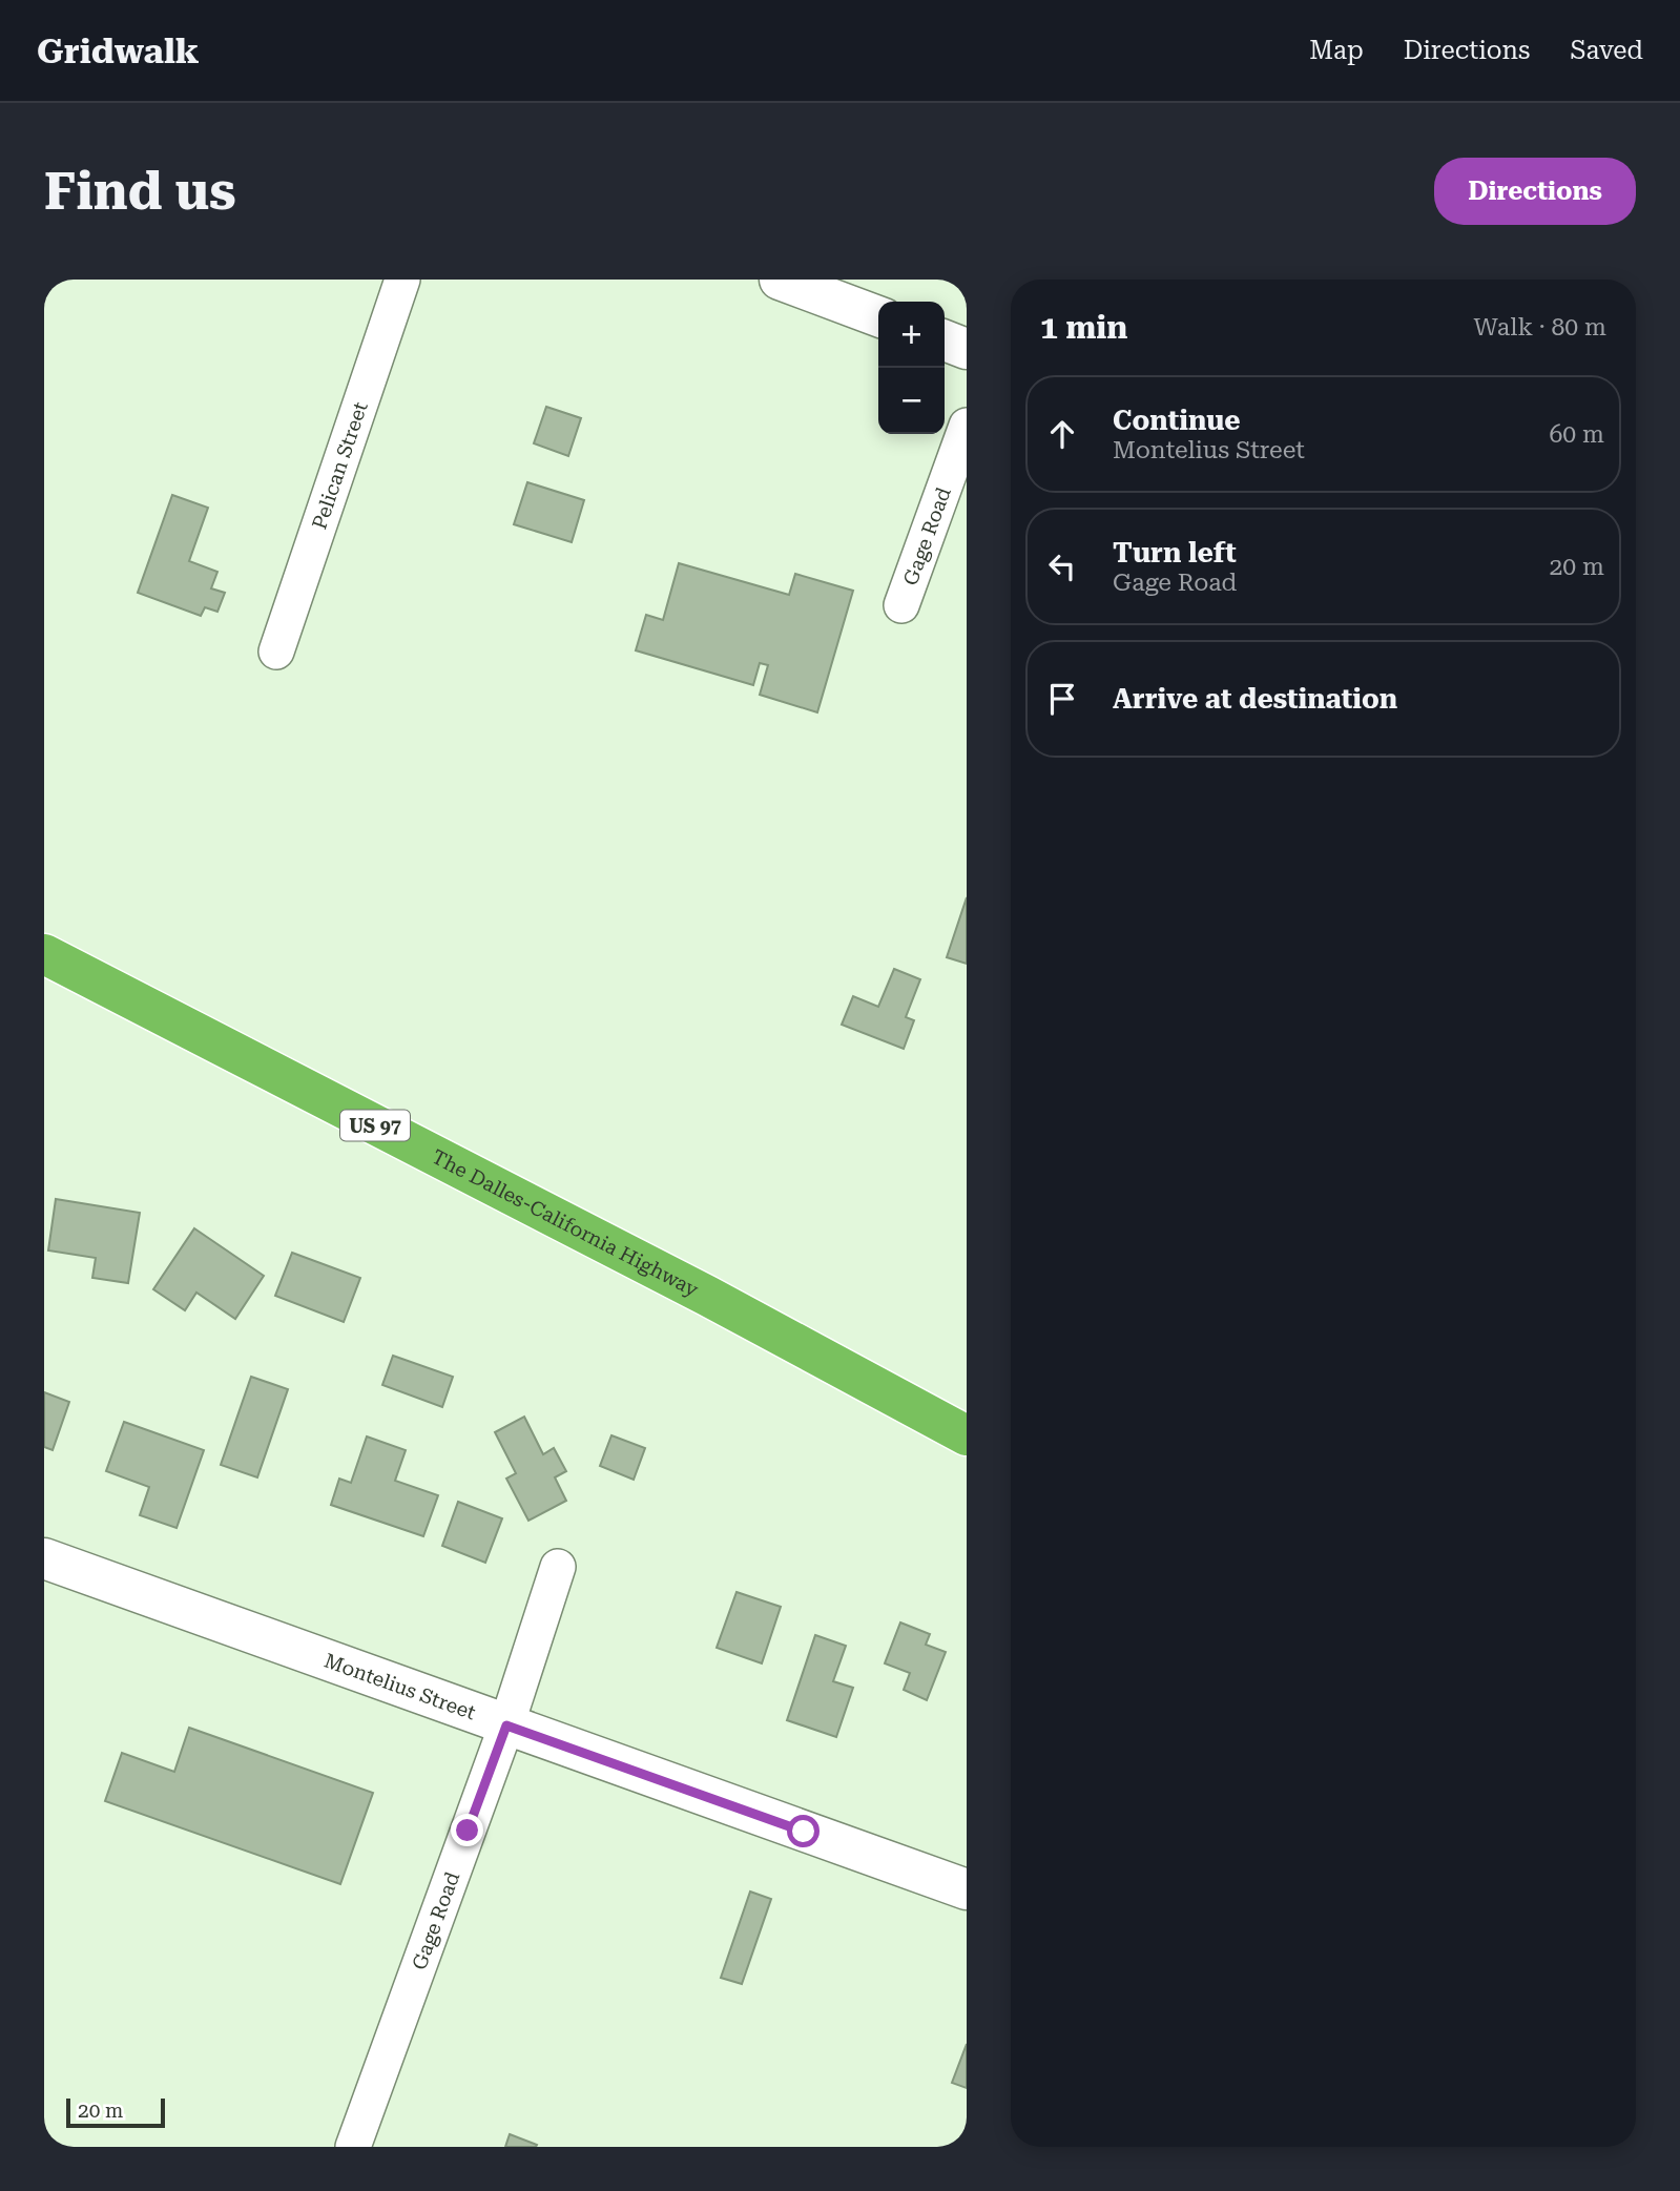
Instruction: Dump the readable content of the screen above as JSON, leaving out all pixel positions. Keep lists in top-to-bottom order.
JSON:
{
  "streets": {
    "highway": ["US 97", "The Dalles-California Highway"],
    "street": ["Pelican Street", "Gage Road", "Montelius Street"]
  },
  "crossings": [
    ["Gage Road", "Montelius Street"]
  ],
  "scale_bar": "20 m",
  "page": {
    "header": "Gridwalk",
    "nav": ["Map", "Directions", "Saved"],
    "buttons": "Directions",
    "title": "Find us",
    "heading": ["1 min", "Walk · 80 m"],
    "map_buttons": ["+", "−"],
    "list": [
      ["Continue", "Montelius Street", "60 m"],
      ["Turn left", "Gage Road", "20 m"],
      "Arrive at destination"
    ],
    "scale": "20 m"
  }
}
